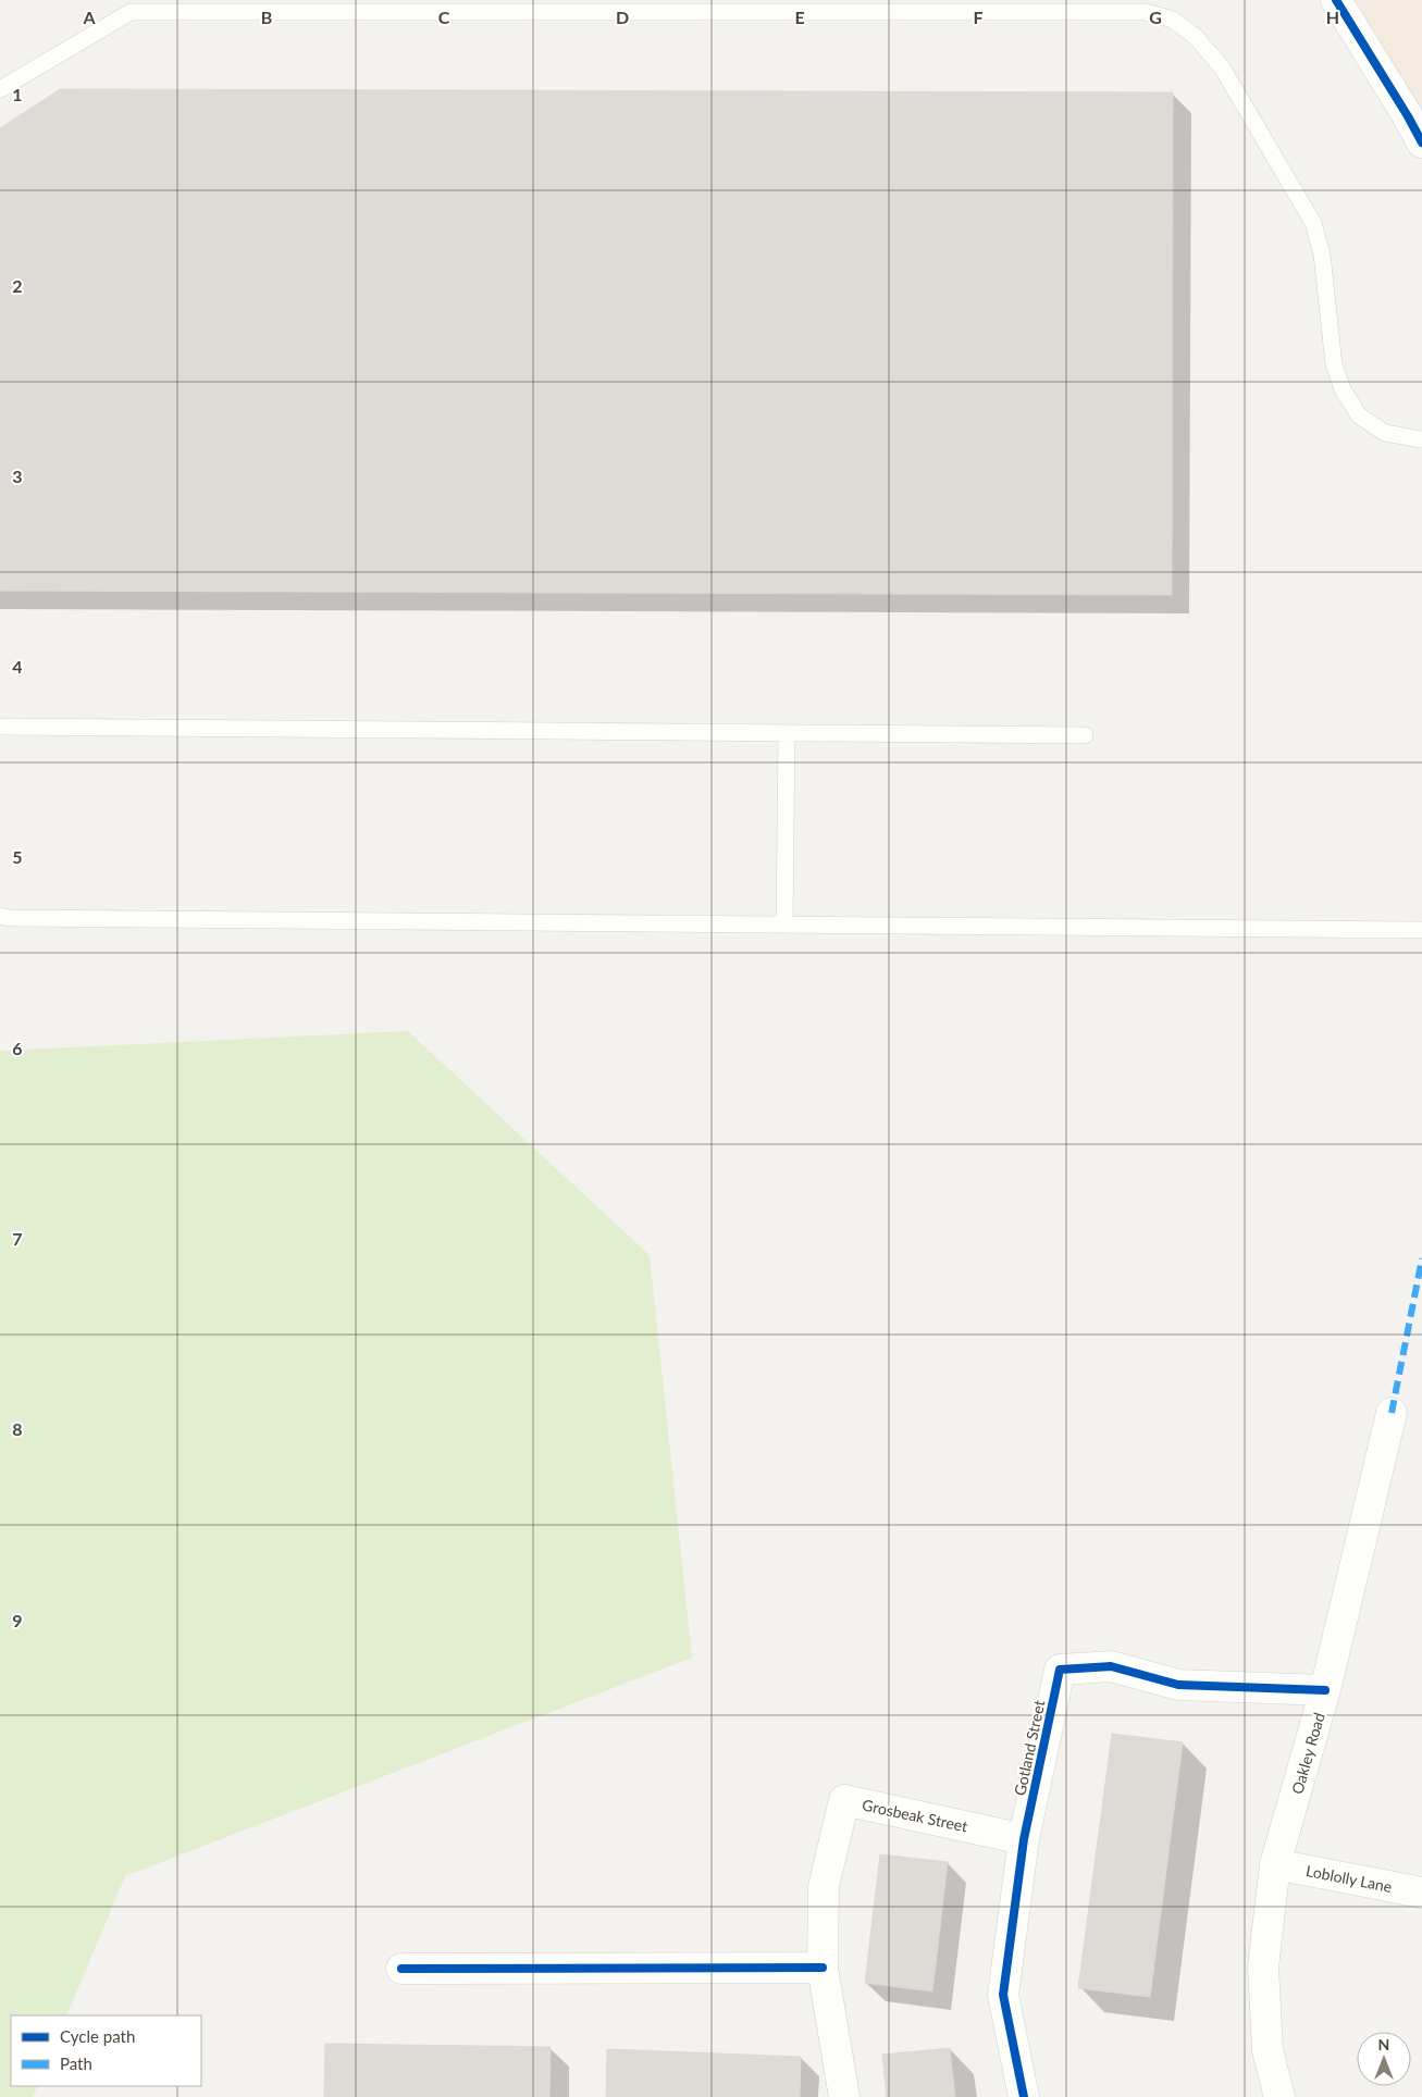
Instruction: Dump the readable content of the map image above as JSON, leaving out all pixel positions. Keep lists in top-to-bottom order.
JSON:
{
  "streets": {
    "street": [
      "Gotland Street",
      "Oakley Road",
      "Grosbeak Street",
      "Loblolly Lane"
    ]
  },
  "crossings": [
    ["Gotland Street", "Oakley Road"],
    ["Gotland Street", "Grosbeak Street"],
    ["Oakley Road", "Loblolly Lane"]
  ],
  "legend": ["Cycle path", "Path"],
  "north": "top",
  "grid": {
    "columns": [
      "A",
      "B",
      "C",
      "D",
      "E",
      "F",
      "G",
      "H"
    ],
    "rows": [
      "1",
      "2",
      "3",
      "4",
      "5",
      "6",
      "7",
      "8",
      "9"
    ]
  }
}
